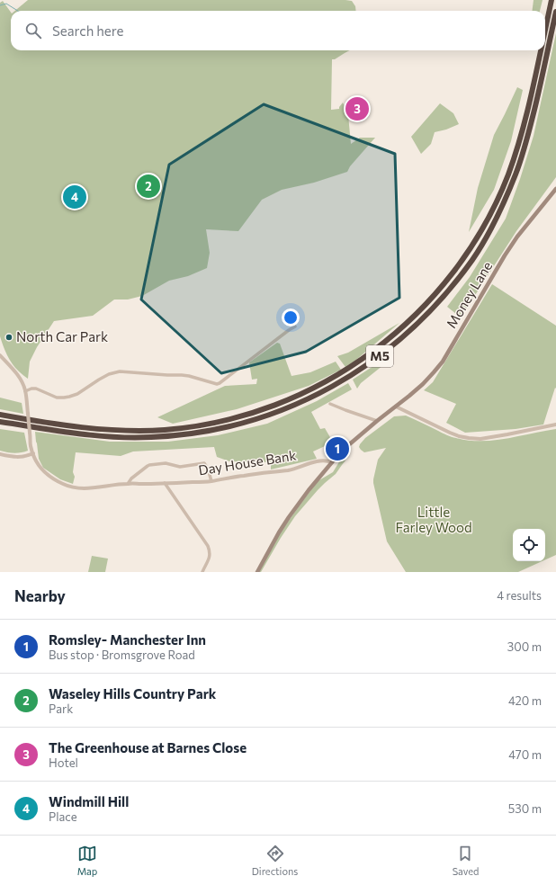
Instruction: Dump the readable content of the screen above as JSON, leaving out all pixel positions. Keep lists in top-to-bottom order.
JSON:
{
  "streets": {
    "highway": ["M5"],
    "main road": ["Money Lane"],
    "street": ["Day House Bank"]
  },
  "crossings": [
    ["Money Lane", "Day House Bank"]
  ],
  "parks": ["Little Farley Wood"],
  "places": ["North Car Park"],
  "page": {
    "search": "Search here",
    "pins": [
      "3",
      "2",
      "4",
      "1"
    ],
    "heading": ["Nearby", "4 results"],
    "list": [
      {
        "mark": "1",
        "name": "Romsley- Manchester Inn",
        "note": "Bus stop · Bromsgrove Road",
        "value": "300 m"
      },
      {
        "mark": "2",
        "name": "Waseley Hills Country Park",
        "note": "Park",
        "value": "420 m"
      },
      {
        "mark": "3",
        "name": "The Greenhouse at Barnes Close",
        "note": "Hotel",
        "value": "470 m"
      },
      {
        "mark": "4",
        "name": "Windmill Hill",
        "note": "Place",
        "value": "530 m"
      }
    ],
    "nav": ["Map", "Directions", "Saved"]
  }
}
